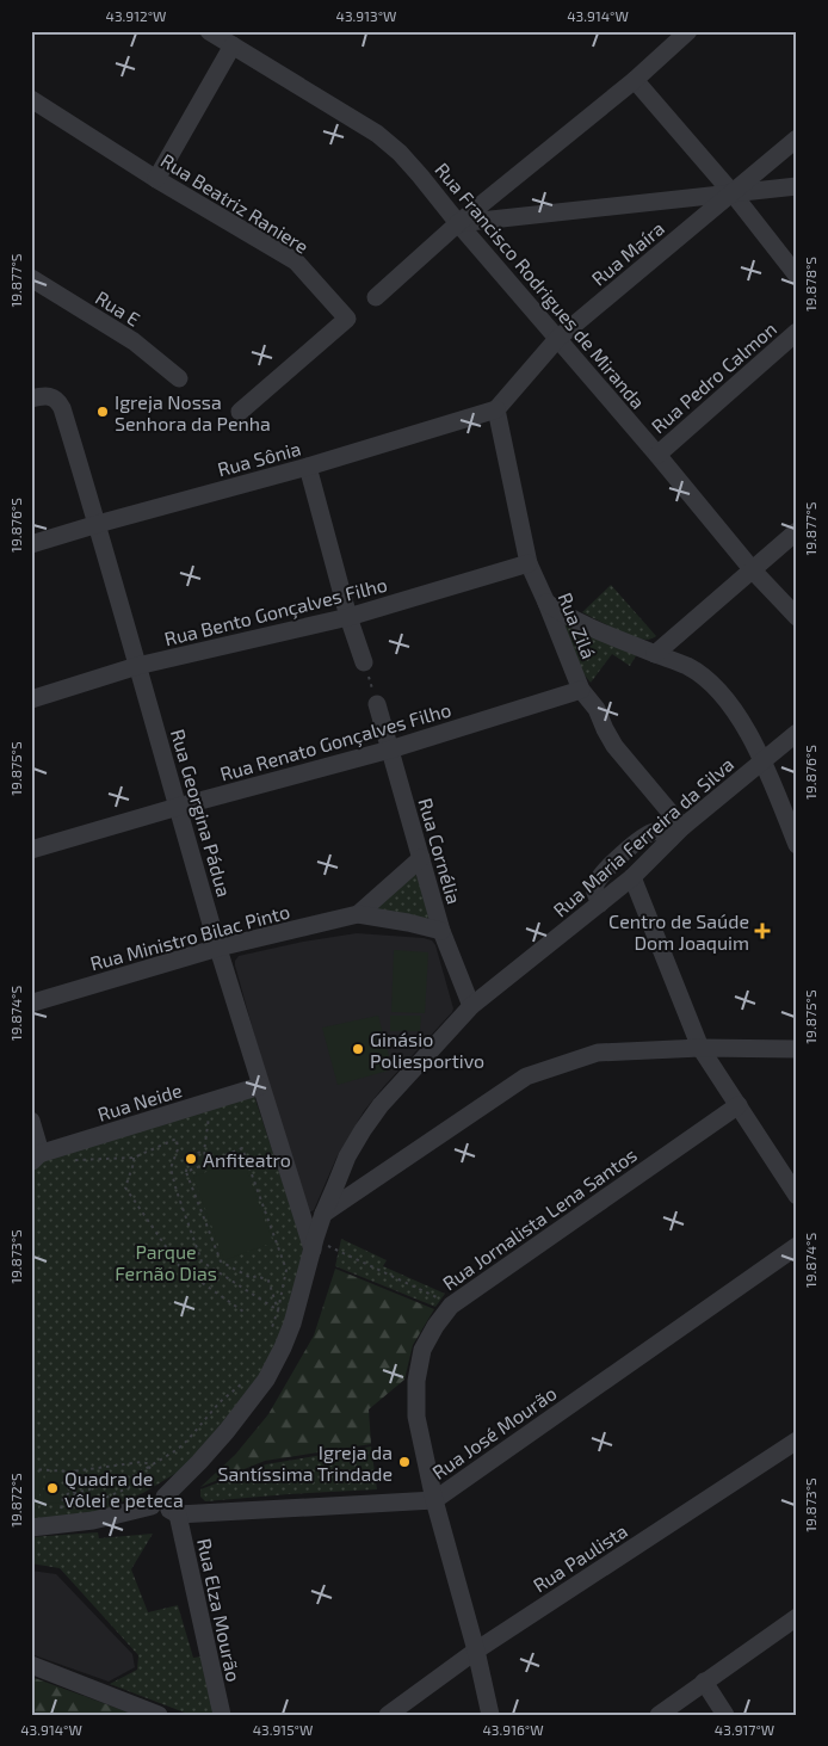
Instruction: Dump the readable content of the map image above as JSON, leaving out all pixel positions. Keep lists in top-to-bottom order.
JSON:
{
  "streets": {
    "street": [
      "Rua Beatriz Raniere",
      "Rua Maíra",
      "Rua Francisco Rodrigues de Miranda",
      "Rua E",
      "Rua Pedro Calmon",
      "Rua Sônia",
      "Rua Bento Gonçalves Filho",
      "Rua Zilá",
      "Rua Renato Gonçalves Filho",
      "Rua Georgina Pádua",
      "Rua Maria Ferreira da Silva",
      "Rua Cornélia",
      "Rua Ministro Bilac Pinto",
      "Rua Neide",
      "Rua Jornalista Lena Santos",
      "Rua José Mourão",
      "Rua Paulista",
      "Rua Elza Mourão"
    ]
  },
  "crossings": [
    ["Rua Maíra", "Rua Francisco Rodrigues de Miranda"],
    ["Rua Maíra", "Rua Sônia"],
    ["Rua Maíra", "Rua Zilá"],
    ["Rua Francisco Rodrigues de Miranda", "Rua Pedro Calmon"],
    ["Rua Sônia", "Rua Zilá"],
    ["Rua Sônia", "Rua Georgina Pádua"],
    ["Rua Bento Gonçalves Filho", "Rua Zilá"],
    ["Rua Bento Gonçalves Filho", "Rua Georgina Pádua"],
    ["Rua Zilá", "Rua Renato Gonçalves Filho"],
    ["Rua Zilá", "Rua Maria Ferreira da Silva"],
    ["Rua Renato Gonçalves Filho", "Rua Georgina Pádua"],
    ["Rua Renato Gonçalves Filho", "Rua Cornélia"],
    ["Rua Georgina Pádua", "Rua Maria Ferreira da Silva"],
    ["Rua Georgina Pádua", "Rua Ministro Bilac Pinto"],
    ["Rua Georgina Pádua", "Rua Neide"],
    ["Rua Maria Ferreira da Silva", "Rua Cornélia"],
    ["Rua Maria Ferreira da Silva", "Rua José Mourão"],
    ["Rua Maria Ferreira da Silva", "Rua Elza Mourão"],
    ["Rua Cornélia", "Rua Ministro Bilac Pinto"],
    ["Rua Jornalista Lena Santos", "Rua José Mourão"],
    ["Rua Jornalista Lena Santos", "Rua Paulista"],
    ["Rua José Mourão", "Rua Elza Mourão"]
  ],
  "parks": ["Parque Fernão Dias"],
  "places": {
    "other": [
      "Igreja Nossa Senhora da Penha",
      "Ginásio Poliesportivo",
      "Anfiteatro",
      "Igreja da Santíssima Trindade",
      "Quadra de vôlei e peteca"
    ],
    "health": ["Centro de Saúde Dom Joaquim"]
  },
  "coordinates": [
    "43.912°W",
    "43.913°W",
    "43.914°W",
    "19.877°S",
    "19.878°S",
    "19.876°S",
    "19.875°S",
    "19.874°S",
    "19.873°S",
    "19.872°S",
    "43.915°W",
    "43.916°W",
    "43.917°W"
  ]
}
